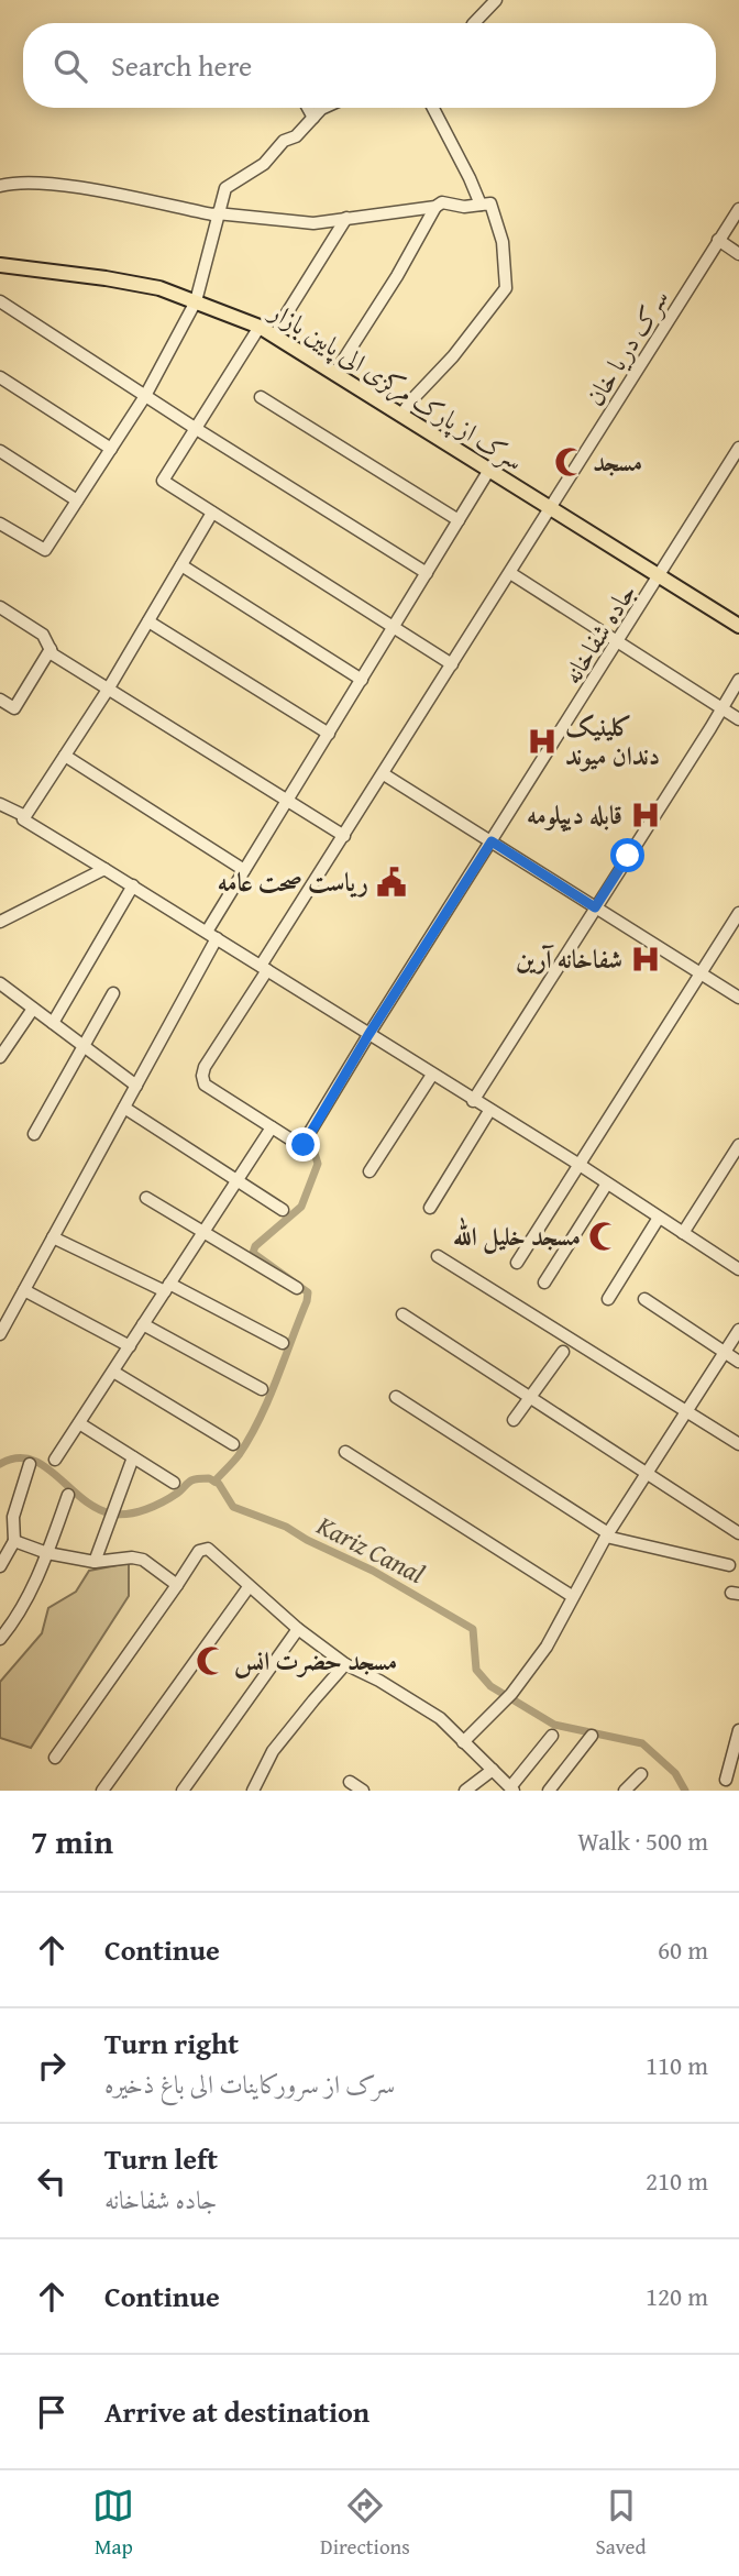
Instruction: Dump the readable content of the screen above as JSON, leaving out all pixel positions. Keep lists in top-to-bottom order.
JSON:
{
  "streets": {
    "main road": ["سرک از پارک مرکزی الی پایین بازار"],
    "street": ["سرک دریا خان", "جاده شفاخانه"]
  },
  "crossings": [
    ["سرک دریا خان", "سرک از پارک مرکزی الی پایین بازار"],
    ["سرک دریا خان", "جاده شفاخانه"],
    ["سرک از پارک مرکزی الی پایین بازار", "جاده شفاخانه"]
  ],
  "water": ["Kariz Canal"],
  "places": {
    "mosque": ["مسجد", "مسجد خلیل الله", "مسجد حضرت انس"],
    "hospital": ["کلینیک دندان میوند", "قابله دیپلومه", "شفاخانه آرین"],
    "public building": ["ریاست صحت عامه"]
  },
  "page": {
    "search": "Search here",
    "heading": ["7 min", "Walk · 500 m"],
    "list": [
      ["Continue", "60 m"],
      ["Turn right", "سرک از سرورکاینات الی باغ ذخیره", "110 m"],
      ["Turn left", "جاده شفاخانه", "210 m"],
      ["Continue", "120 m"],
      "Arrive at destination"
    ],
    "nav": ["Map", "Directions", "Saved"]
  }
}
